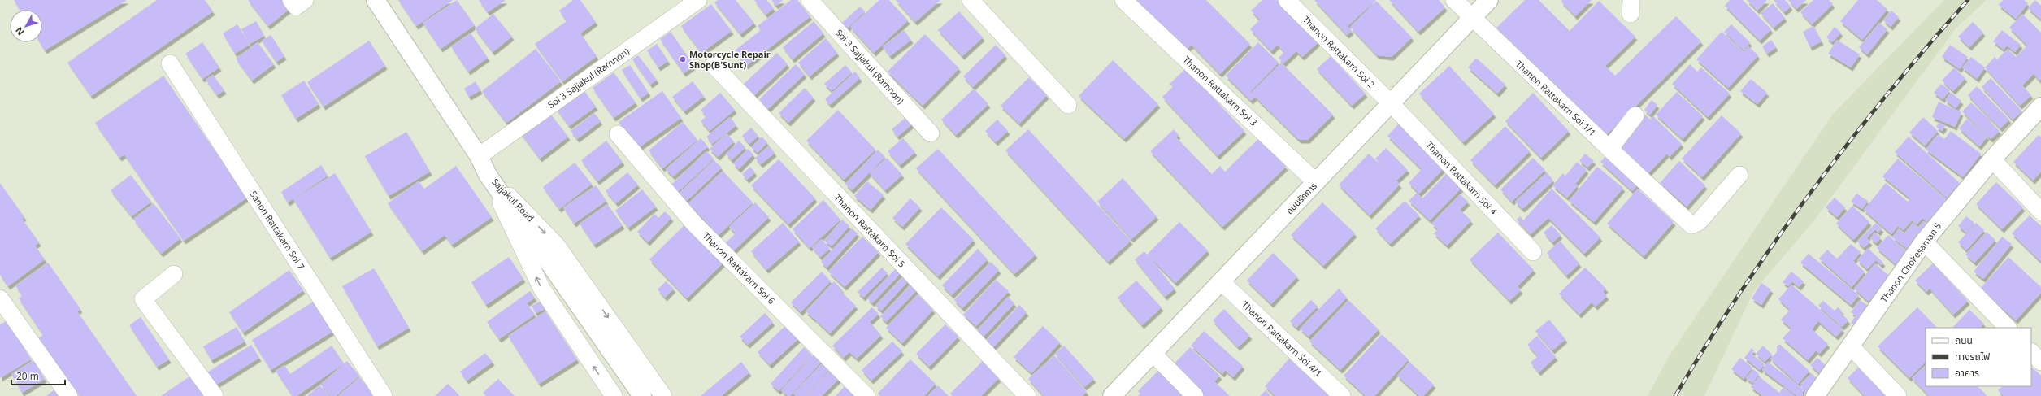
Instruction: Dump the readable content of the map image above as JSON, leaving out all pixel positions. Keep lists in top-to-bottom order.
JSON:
{
  "streets": {
    "street": [
      "Thanon Rattakarn Soi 2",
      "Soi 3 Sajjakul (Ramnon)",
      "Thanon Rattakarn Soi 3",
      "Thanon Rattakarn Soi 1/1",
      "Thanon Rattakarn Soi 4",
      "ถนนรัถการ",
      "Sajjakul Road",
      "5anon Rattakarn Soi 7",
      "Thanon Rattakarn Soi 5",
      "Thanon Chokesaman 5",
      "Thanon Rattakarn Soi 6",
      "Thanon Rattakarn Soi 4/1"
    ]
  },
  "crossings": [
    ["Thanon Rattakarn Soi 2", "Thanon Rattakarn Soi 4"],
    ["Thanon Rattakarn Soi 2", "ถนนรัถการ"],
    ["Soi 3 Sajjakul (Ramnon)", "Sajjakul Road"],
    ["Thanon Rattakarn Soi 3", "ถนนรัถการ"],
    ["Thanon Rattakarn Soi 1/1", "ถนนรัถการ"],
    ["Thanon Rattakarn Soi 4", "ถนนรัถการ"],
    ["ถนนรัถการ", "Thanon Rattakarn Soi 4/1"]
  ],
  "places": ["Motorcycle Repair Shop(B'Sunt)"],
  "legend": ["ถนน", "ทางรถไฟ", "อาคาร"],
  "scale_bar": "20 m",
  "north": "bottom left"
}
